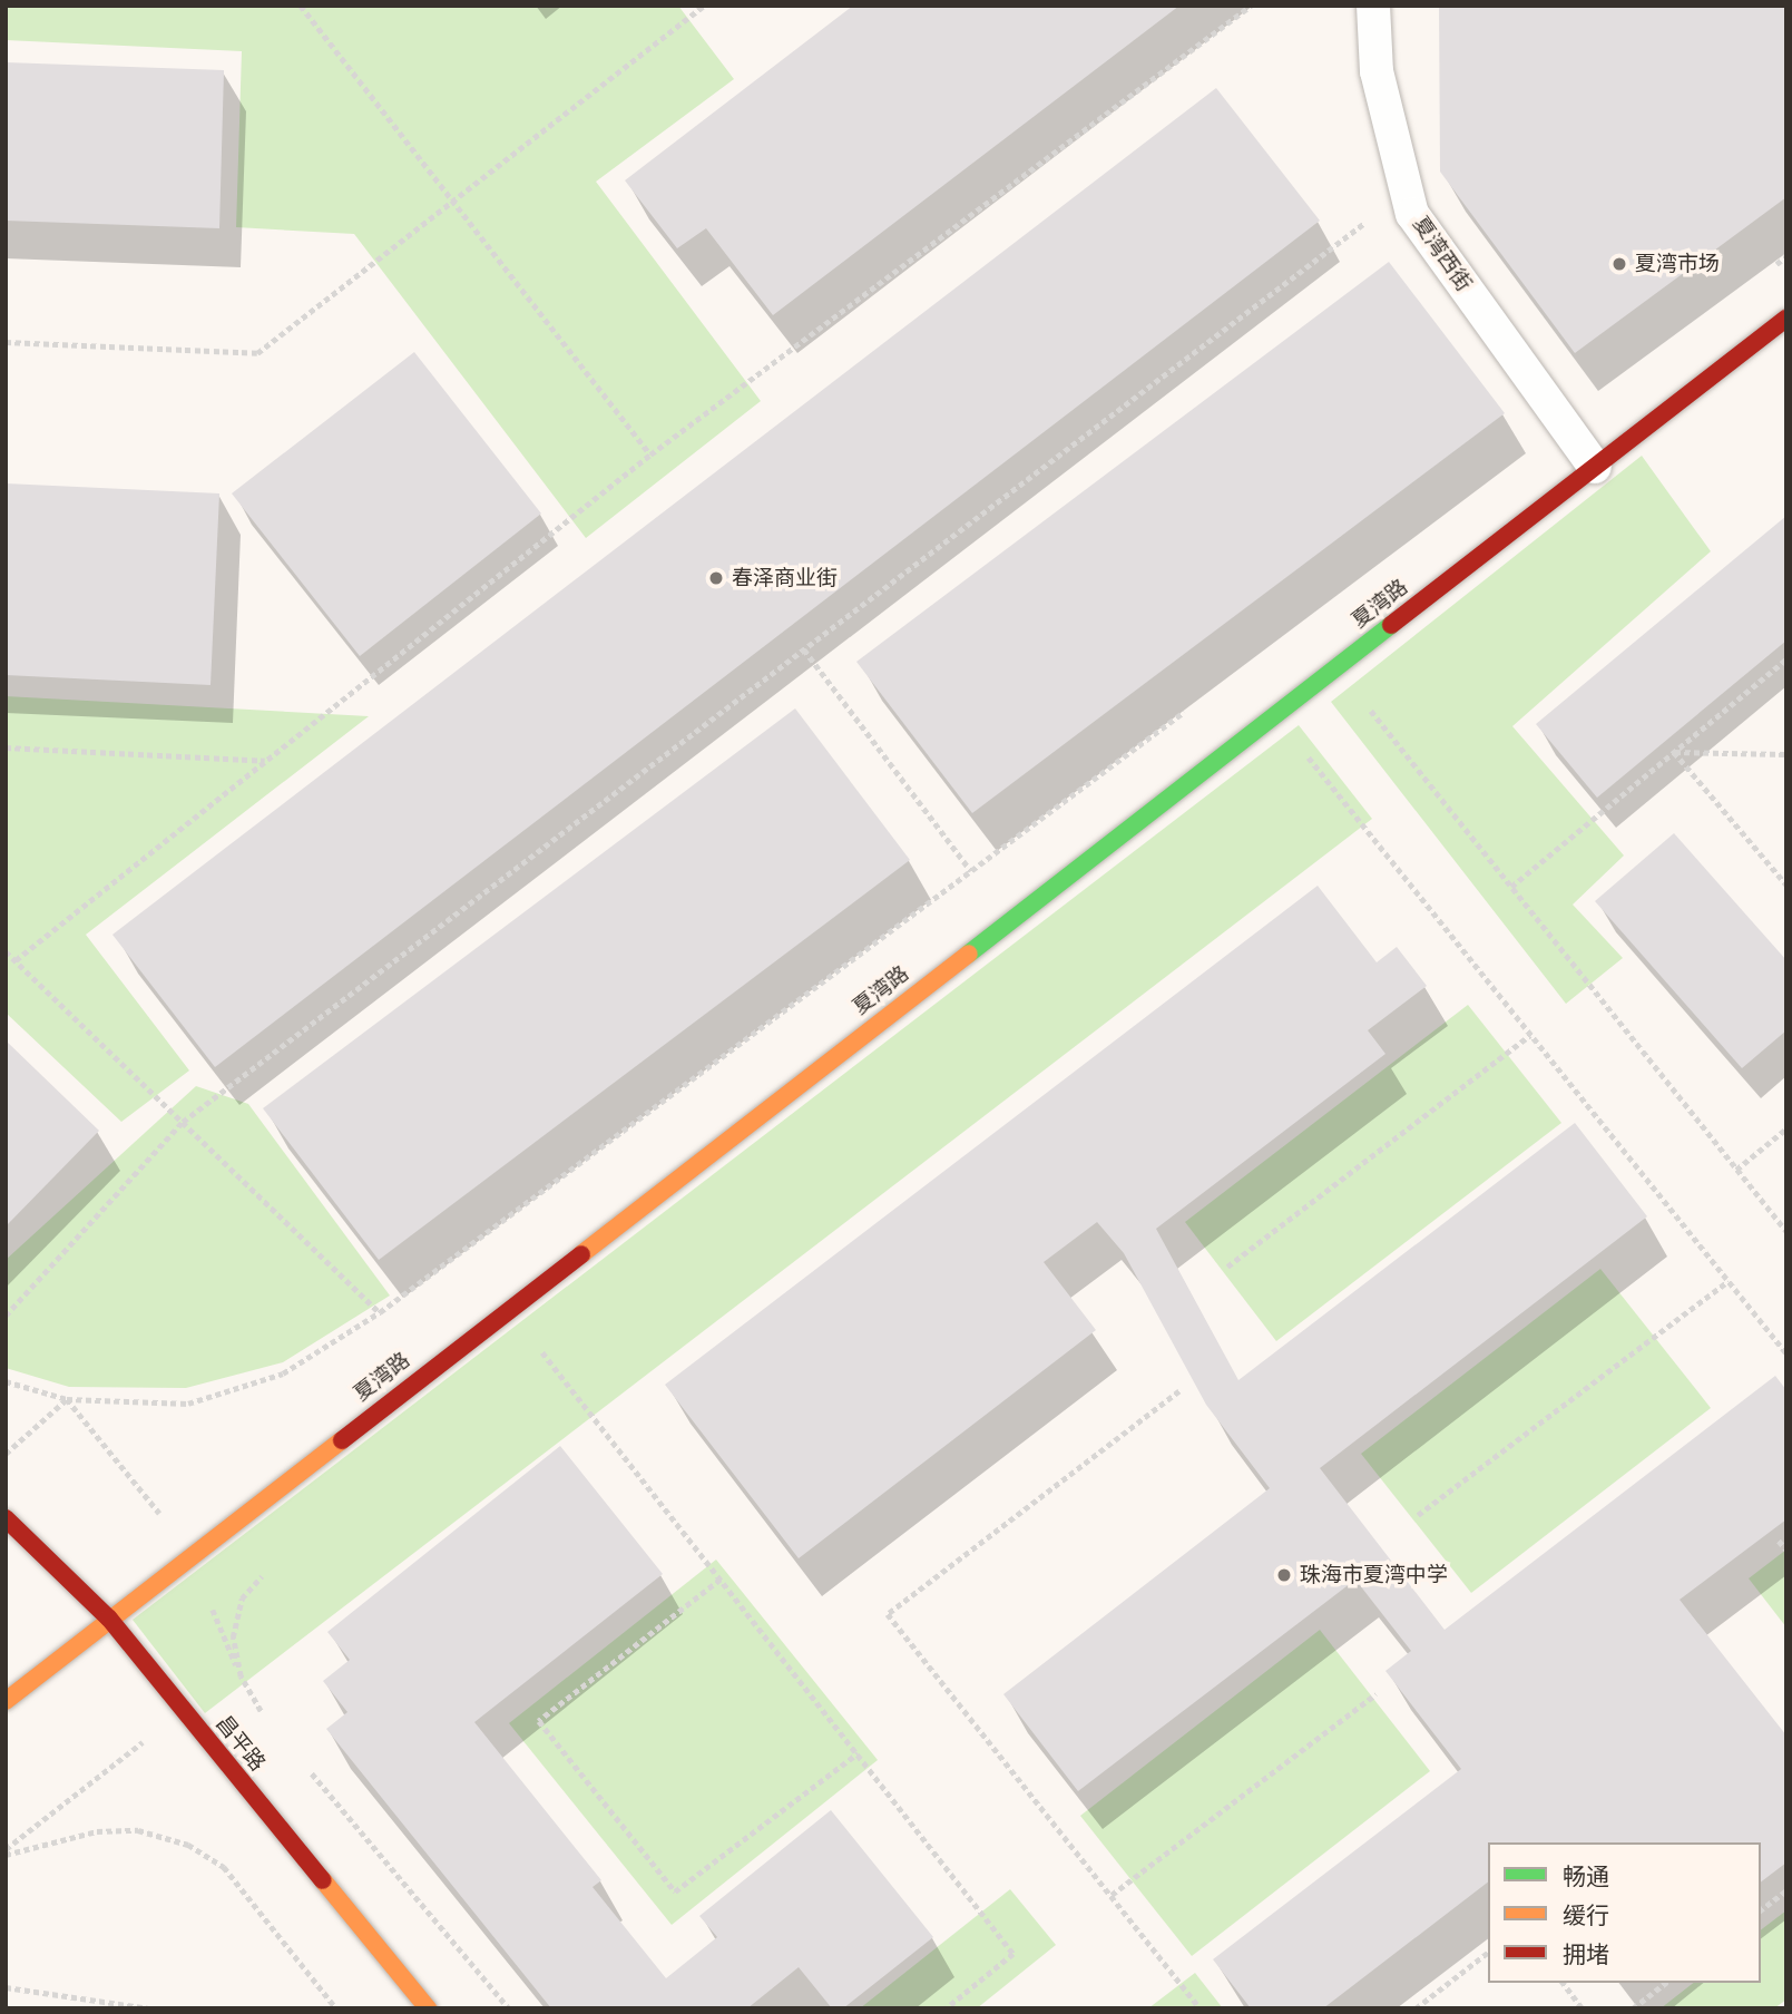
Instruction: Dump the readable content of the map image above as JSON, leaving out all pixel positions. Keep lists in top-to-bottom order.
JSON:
{
  "streets": {
    "street": ["夏湾路", "昌平路"],
    "lane": ["夏湾西街"]
  },
  "crossings": [
    ["夏湾西街", "夏湾路"],
    ["夏湾路", "昌平路"]
  ],
  "places": ["夏湾市场", "春泽商业街", "珠海市夏湾中学"],
  "legend": ["畅通", "缓行", "拥堵"]
}
